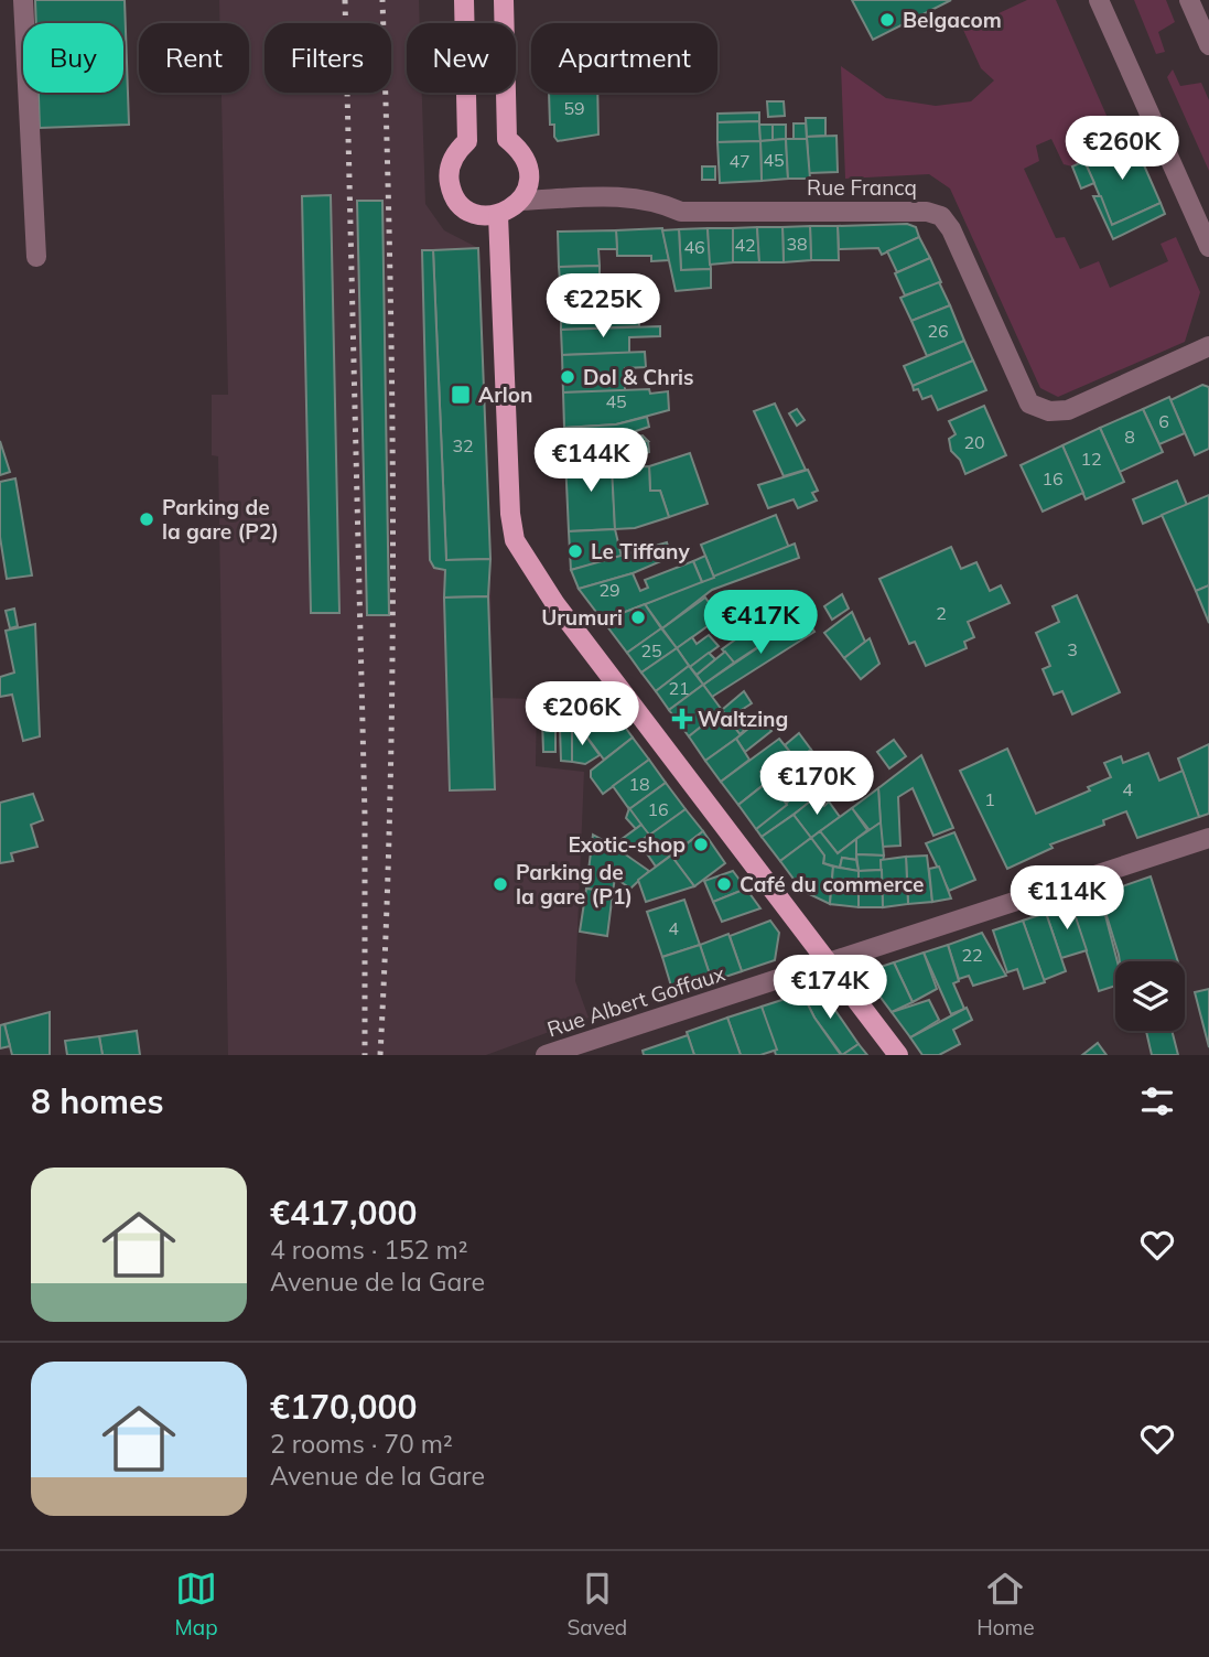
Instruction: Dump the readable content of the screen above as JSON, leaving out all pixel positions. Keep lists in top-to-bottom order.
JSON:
{
  "streets": {
    "street": ["Rue Francq", "Rue Albert Goffaux"]
  },
  "places": {
    "other": [
      "Belgacom",
      "Dol & Chris",
      "Parking de la gare (P2)",
      "Le Tiffany",
      "Urumuri",
      "Exotic-shop",
      "Parking de la gare (P1)",
      "Café du commerce"
    ],
    "transit": ["Arlon"],
    "health": ["Waltzing"]
  },
  "house_numbers": [
    "59",
    "45",
    "47",
    "38",
    "42",
    "46",
    "26",
    "45",
    "6",
    "8",
    "20",
    "32",
    "12",
    "16",
    "29",
    "2",
    "3",
    "25",
    "21",
    "18",
    "4",
    "1",
    "16",
    "4",
    "22"
  ],
  "page": {
    "chip": [
      "Buy",
      "Rent",
      "Filters",
      "New",
      "Apartment"
    ],
    "price": [
      "€260K",
      "€225K",
      "€144K",
      "€417K",
      "€206K",
      "€170K",
      "€114K",
      "€174K"
    ],
    "heading": "8 homes",
    "list": [
      {
        "name": "€417,000",
        "note": "4 rooms · 152 m² · Avenue de la Gare"
      },
      {
        "name": "€170,000",
        "note": "2 rooms · 70 m² · Avenue de la Gare"
      }
    ],
    "tabs": ["Map", "Saved", "Home"]
  }
}
